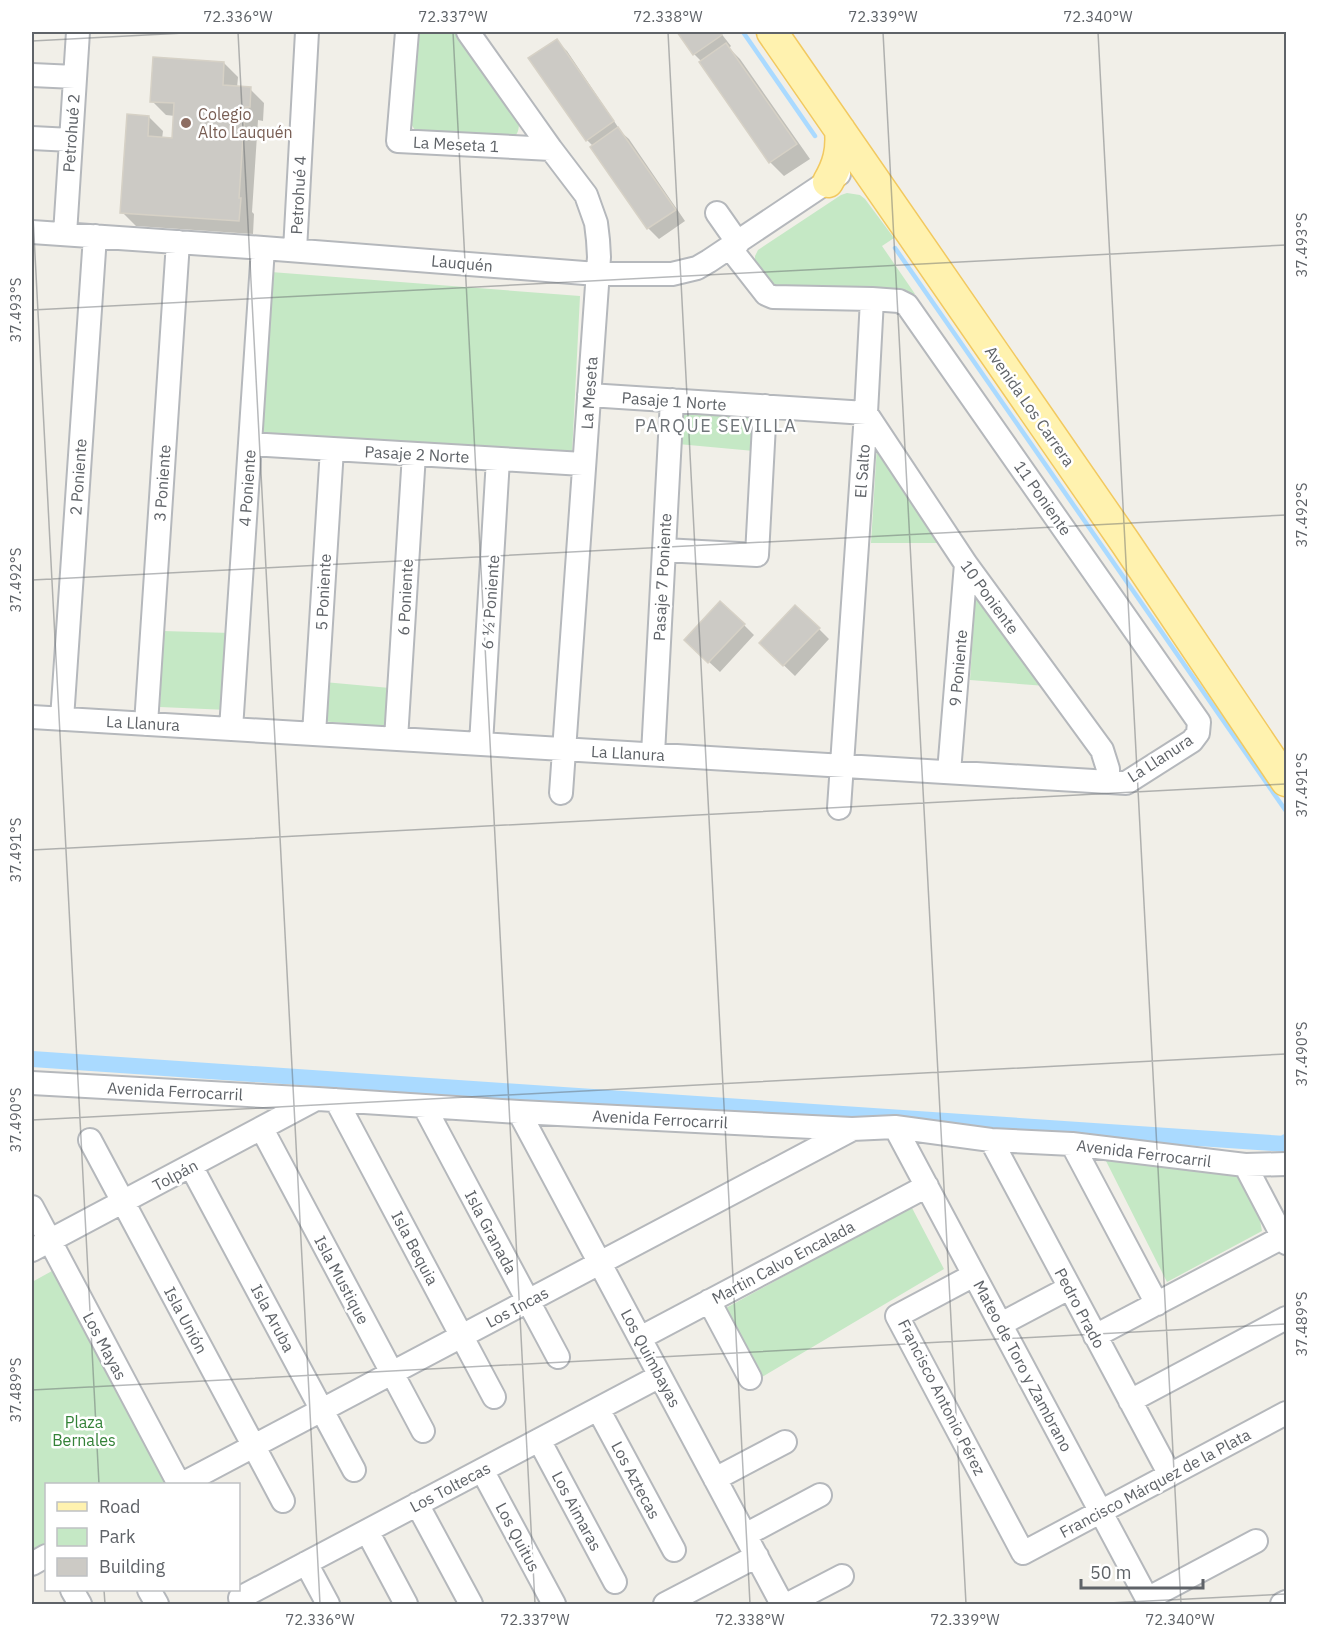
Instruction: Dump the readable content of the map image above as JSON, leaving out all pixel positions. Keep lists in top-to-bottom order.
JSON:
{
  "streets": {
    "main road": ["Avenida Los Carrera"],
    "street": [
      "Petrohué 2",
      "La Meseta 1",
      "Petrohué 4",
      "Lauquén",
      "La Meseta",
      "Pasaje 1 Norte",
      "Pasaje 2 Norte",
      "El Salto",
      "2 Poniente",
      "3 Poniente",
      "4 Poniente",
      "11 Poniente",
      "Pasaje 7 Poniente",
      "5 Poniente",
      "6 Poniente",
      "10 Poniente",
      "6 ½ Poniente",
      "9 Poniente",
      "La Llanura",
      "Avenida Ferrocarril",
      "Tolpán",
      "Isla Granada",
      "Isla Bequia",
      "Martin Calvo Encalada",
      "Isla Mustique",
      "Los Incas",
      "Pedro Prado",
      "Isla Aruba",
      "Isla Unión",
      "Los Mayas",
      "Los Quimbayas",
      "Mateo de Toro y Zambrano",
      "Francisco Antonio Pérez",
      "Los Aztecas",
      "Francisco Márquez de la Plata",
      "Los Toltecas",
      "Los Aimaras",
      "Los Quitus"
    ]
  },
  "crossings": [
    ["Petrohué 2", "Lauquén"],
    ["La Meseta 1", "La Meseta"],
    ["Petrohué 4", "Lauquén"],
    ["Lauquén", "La Meseta"],
    ["Lauquén", "Avenida Los Carrera"],
    ["Lauquén", "2 Poniente"],
    ["Lauquén", "3 Poniente"],
    ["Lauquén", "4 Poniente"],
    ["La Meseta", "Pasaje 1 Norte"],
    ["La Meseta", "Pasaje 2 Norte"],
    ["La Meseta", "La Llanura"],
    ["Pasaje 1 Norte", "El Salto"],
    ["Pasaje 1 Norte", "Pasaje 7 Poniente"],
    ["Pasaje 1 Norte", "10 Poniente"],
    ["Pasaje 2 Norte", "4 Poniente"],
    ["Pasaje 2 Norte", "5 Poniente"],
    ["Pasaje 2 Norte", "6 Poniente"],
    ["Pasaje 2 Norte", "6 ½ Poniente"],
    ["El Salto", "11 Poniente"],
    ["El Salto", "10 Poniente"],
    ["El Salto", "La Llanura"],
    ["2 Poniente", "La Llanura"],
    ["3 Poniente", "La Llanura"],
    ["4 Poniente", "La Llanura"],
    ["11 Poniente", "La Llanura"],
    ["Pasaje 7 Poniente", "La Llanura"],
    ["5 Poniente", "La Llanura"],
    ["6 Poniente", "La Llanura"],
    ["10 Poniente", "9 Poniente"],
    ["10 Poniente", "La Llanura"],
    ["6 ½ Poniente", "La Llanura"],
    ["9 Poniente", "La Llanura"],
    ["Avenida Ferrocarril", "Tolpán"],
    ["Avenida Ferrocarril", "Isla Granada"],
    ["Avenida Ferrocarril", "Isla Bequia"],
    ["Avenida Ferrocarril", "Los Incas"],
    ["Avenida Ferrocarril", "Pedro Prado"],
    ["Avenida Ferrocarril", "Los Quimbayas"],
    ["Avenida Ferrocarril", "Mateo de Toro y Zambrano"],
    ["Tolpán", "Isla Bequia"],
    ["Tolpán", "Isla Mustique"],
    ["Tolpán", "Isla Aruba"],
    ["Tolpán", "Isla Unión"],
    ["Tolpán", "Los Mayas"],
    ["Isla Granada", "Los Incas"],
    ["Isla Bequia", "Los Incas"],
    ["Martin Calvo Encalada", "Los Quimbayas"],
    ["Martin Calvo Encalada", "Mateo de Toro y Zambrano"],
    ["Isla Mustique", "Los Incas"],
    ["Los Incas", "Isla Aruba"],
    ["Los Incas", "Isla Unión"],
    ["Los Incas", "Los Quimbayas"],
    ["Pedro Prado", "Francisco Márquez de la Plata"],
    ["Los Quimbayas", "Los Toltecas"],
    ["Mateo de Toro y Zambrano", "Francisco Antonio Pérez"],
    ["Mateo de Toro y Zambrano", "Francisco Márquez de la Plata"],
    ["Francisco Antonio Pérez", "Francisco Márquez de la Plata"],
    ["Los Aztecas", "Los Toltecas"],
    ["Los Toltecas", "Los Aimaras"],
    ["Los Toltecas", "Los Quitus"]
  ],
  "districts": ["PARQUE SEVILLA"],
  "parks": ["Plaza Bernales"],
  "places": ["Colegio Alto Lauquén"],
  "legend": ["Road", "Park", "Building"],
  "scale_bar": "50 m",
  "coordinates": [
    "72.336°W",
    "72.337°W",
    "72.338°W",
    "72.339°W",
    "72.340°W",
    "37.493°S",
    "37.492°S",
    "37.491°S",
    "37.490°S",
    "37.489°S"
  ]
}
